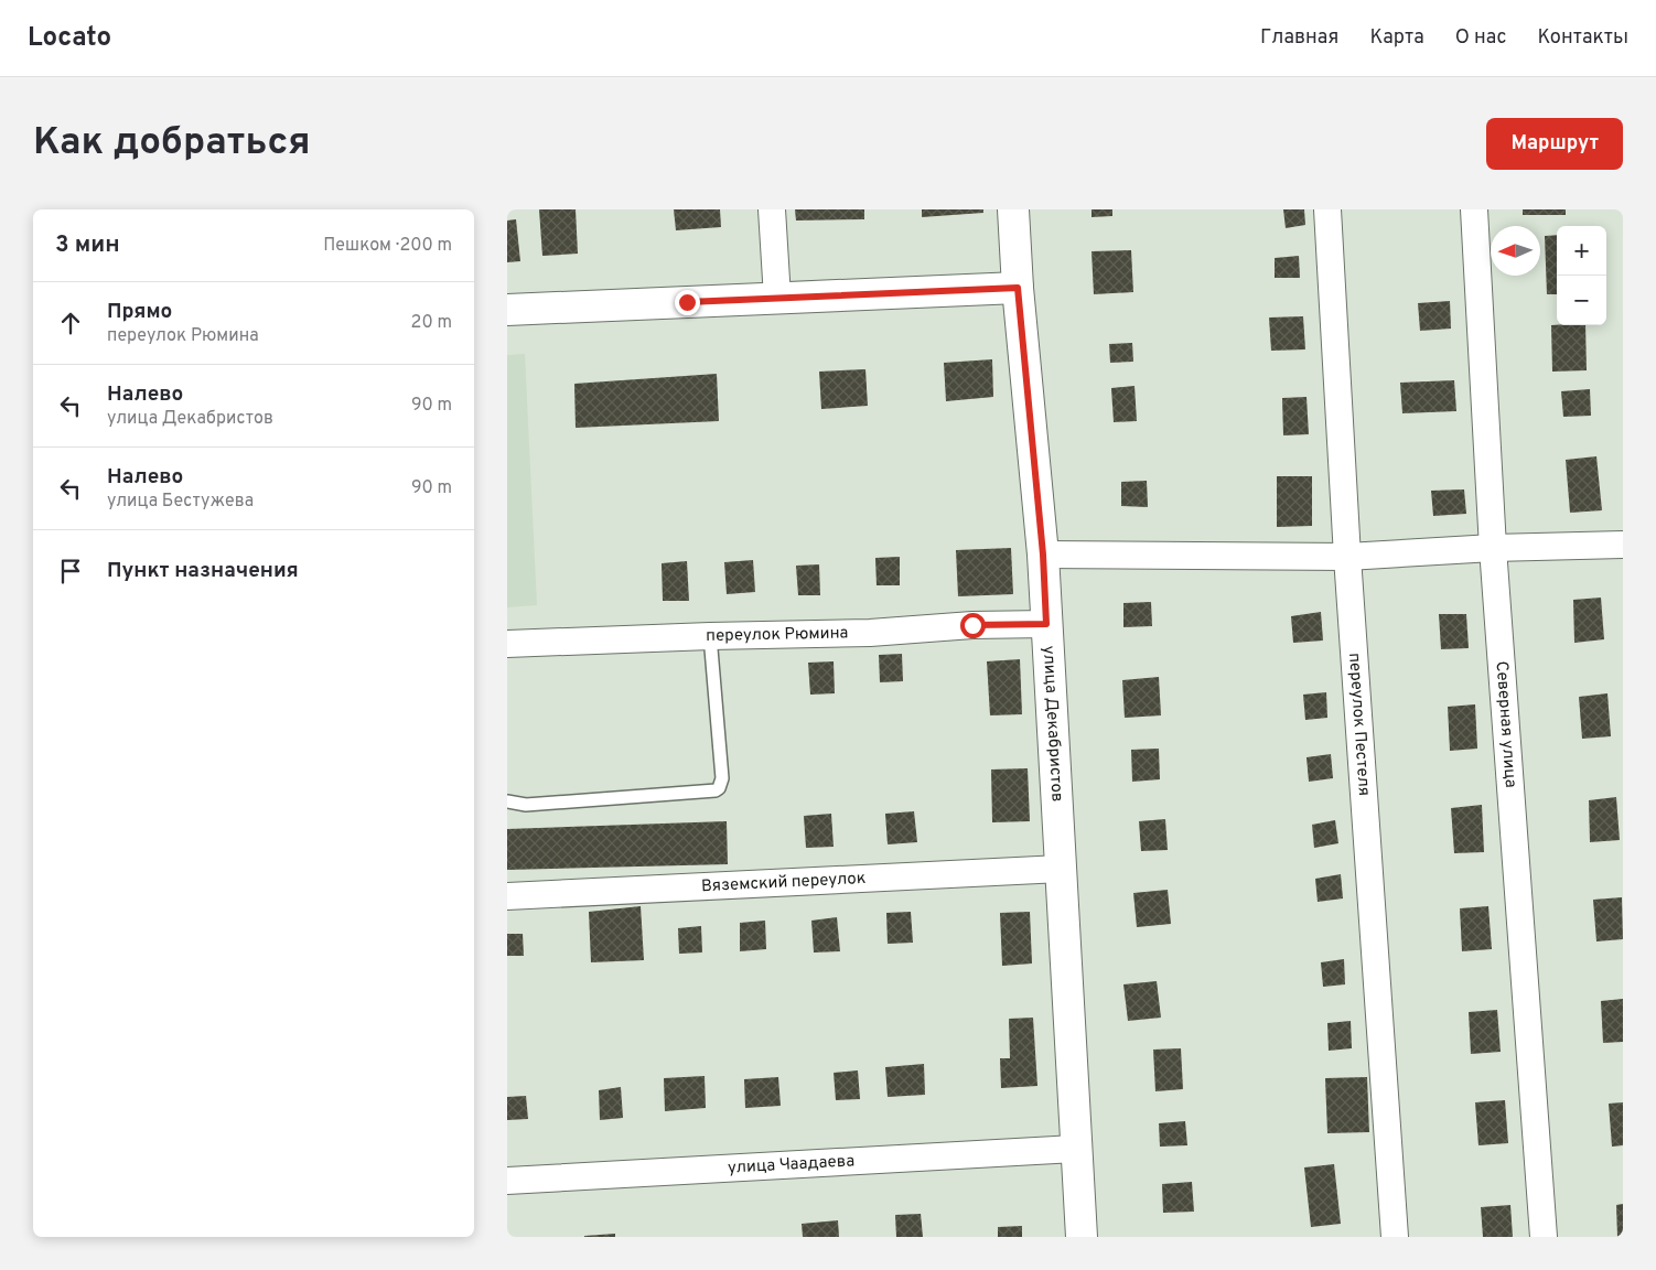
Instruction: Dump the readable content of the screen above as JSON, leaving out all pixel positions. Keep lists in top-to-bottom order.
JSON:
{
  "streets": {
    "street": [
      "переулок Рюмина",
      "улица Декабристов",
      "переулок Пестеля",
      "Северная улица",
      "Вяземский переулок",
      "улица Чаадаева"
    ]
  },
  "crossings": [
    ["переулок Рюмина", "улица Декабристов"],
    ["улица Декабристов", "Вяземский переулок"],
    ["улица Декабристов", "улица Чаадаева"]
  ],
  "north": "left",
  "page": {
    "header": "Locato",
    "nav": [
      "Главная",
      "Карта",
      "О нас",
      "Контакты"
    ],
    "buttons": "Маршрут",
    "title": "Как добраться",
    "heading": ["3 мин", "Пешком · 200 m"],
    "map_buttons": ["+", "−"],
    "list": [
      ["Прямо", "переулок Рюмина", "20 m"],
      ["Налево", "улица Декабристов", "90 m"],
      ["Налево", "улица Бестужева", "90 m"],
      "Пункт назначения"
    ]
  }
}
